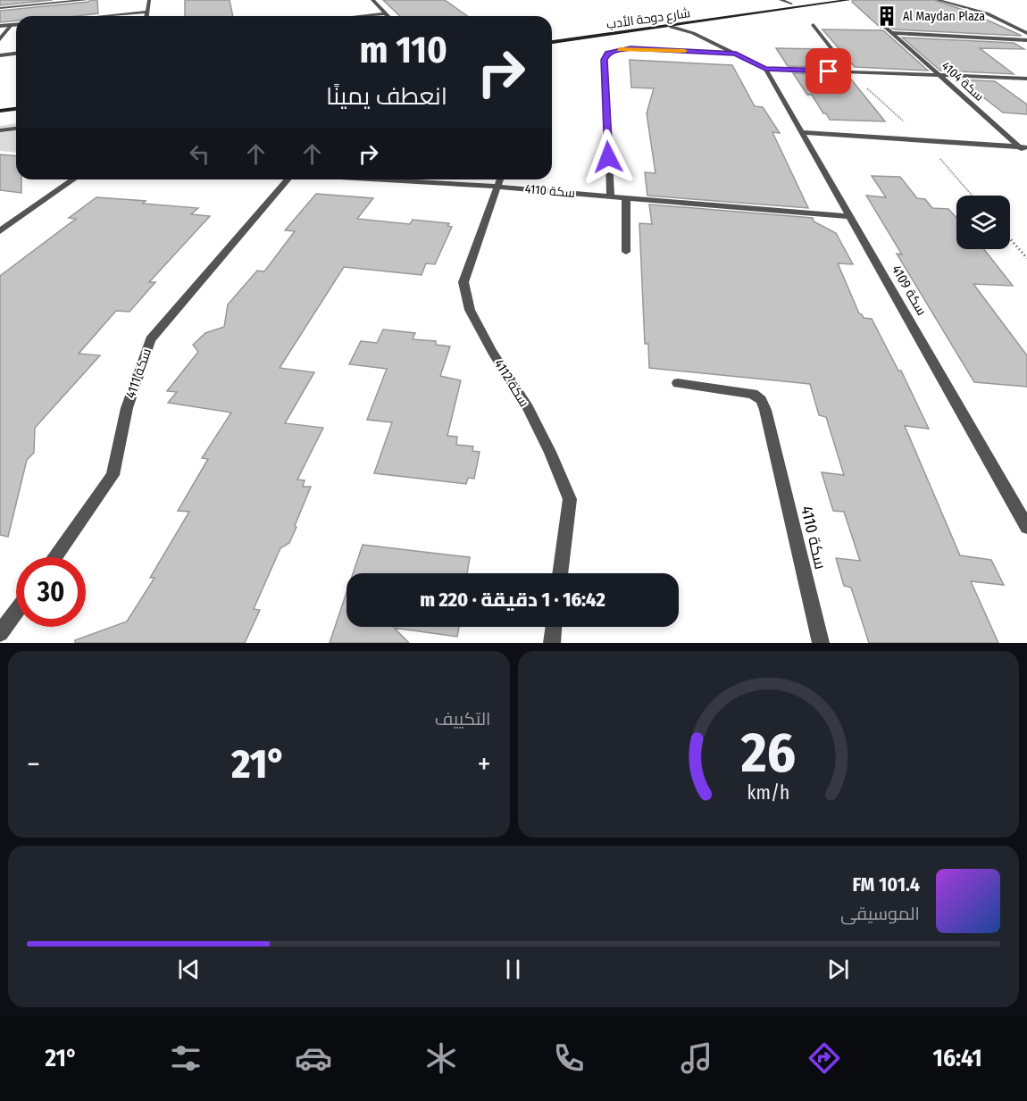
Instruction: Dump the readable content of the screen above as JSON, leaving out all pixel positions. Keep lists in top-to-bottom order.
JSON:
{
  "streets": {
    "main road": ["شارع دوحة الأدب"],
    "street": [
      "سكة 4104",
      "سكة 4110",
      "سكة 4109",
      "سكة 4111",
      "سكة 4112"
    ]
  },
  "crossings": [
    ["سكة 4110", "سكة 4109"],
    ["سكة 4110", "سكة 4112"]
  ],
  "places": {
    "building": ["Al Maydan Plaza"]
  },
  "page": {
    "turn": ["110 m", "انعطف يمينًا"],
    "limit": "30",
    "trip": "16:42 · 1 دقيقة · 220 m",
    "tile": "التكييف",
    "heat": ["−", "21°", "+"],
    "song": ["101.4 FM", "الموسيقى"],
    "tabs": ["16:41", "21°"],
    "gauge": ["26", "km/h"]
  }
}
